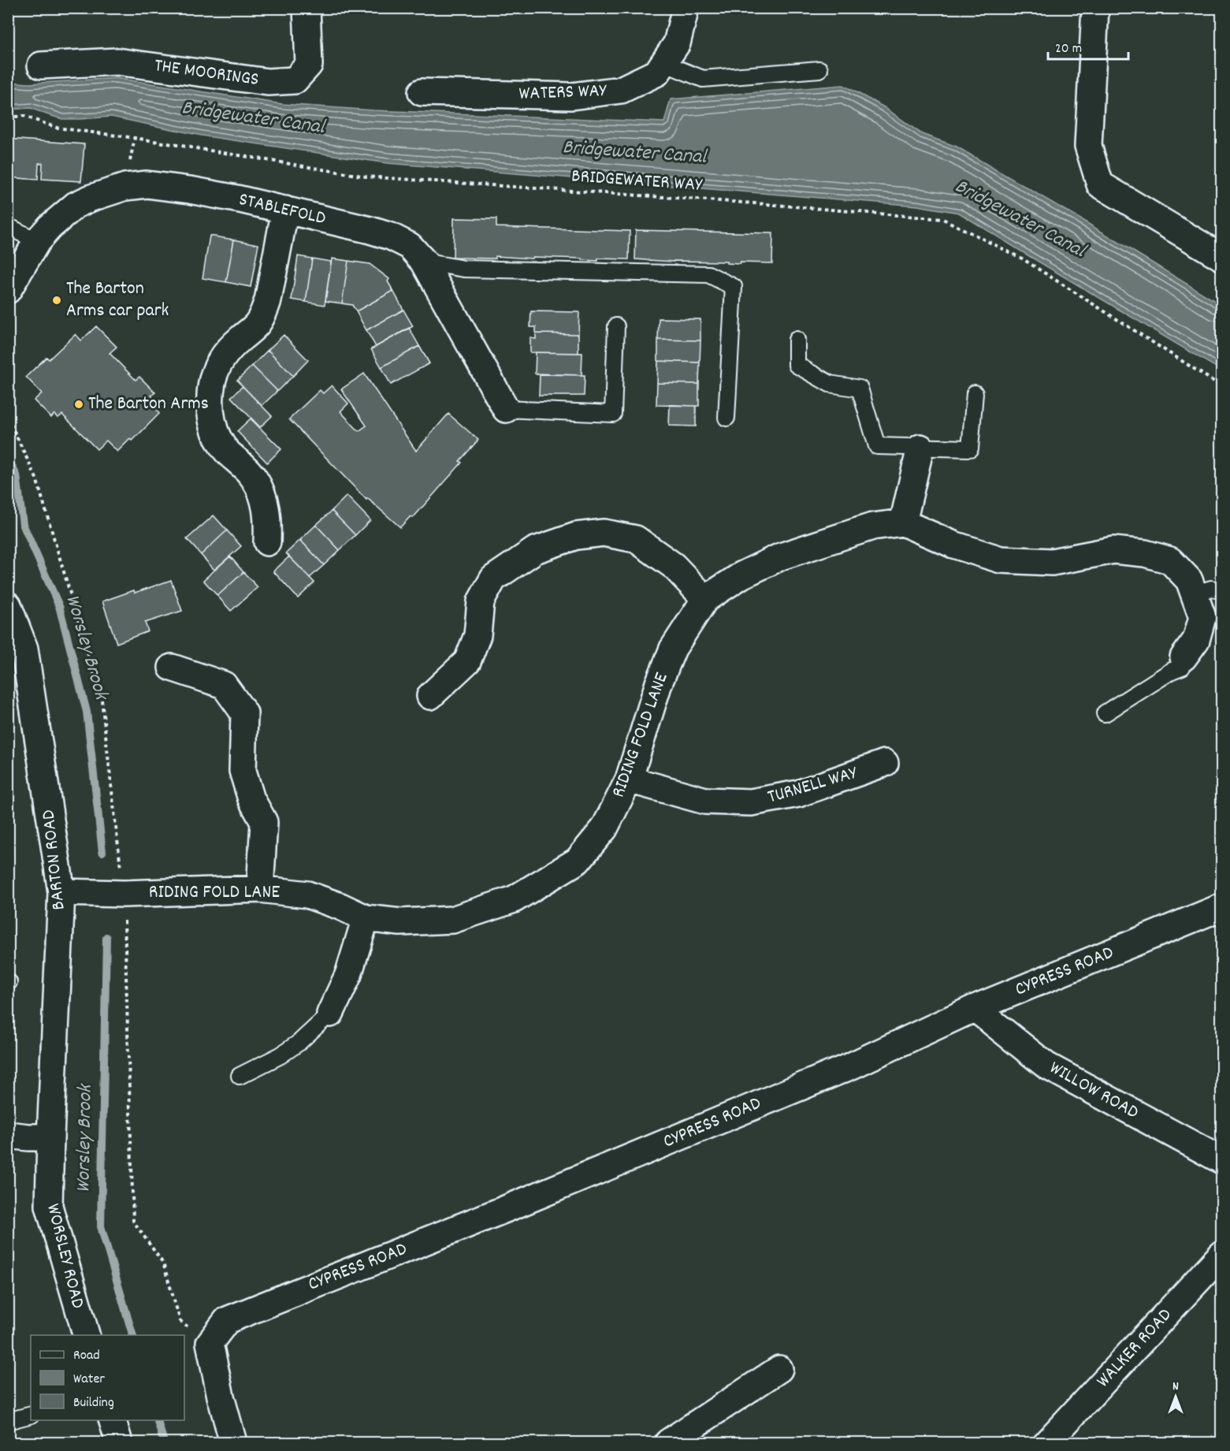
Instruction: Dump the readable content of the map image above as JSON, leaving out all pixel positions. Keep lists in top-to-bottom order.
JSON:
{
  "streets": {
    "street": [
      "THE MOORINGS",
      "WATERS WAY",
      "STABLEFOLD",
      "RIDING FOLD LANE",
      "TURNELL WAY",
      "BARTON ROAD",
      "CYPRESS ROAD",
      "WILLOW ROAD",
      "WORSLEY ROAD",
      "WALKER ROAD"
    ],
    "path": ["BRIDGEWATER WAY"]
  },
  "crossings": [
    ["RIDING FOLD LANE", "TURNELL WAY"],
    ["RIDING FOLD LANE", "BARTON ROAD"],
    ["BARTON ROAD", "WORSLEY ROAD"],
    ["CYPRESS ROAD", "WILLOW ROAD"]
  ],
  "water": ["Bridgewater Canal", "Worsley Brook"],
  "places": ["The Barton Arms car park", "The Barton Arms"],
  "legend": ["Road", "Water", "Building"],
  "scale_bar": "20 m",
  "north": "top"
}
